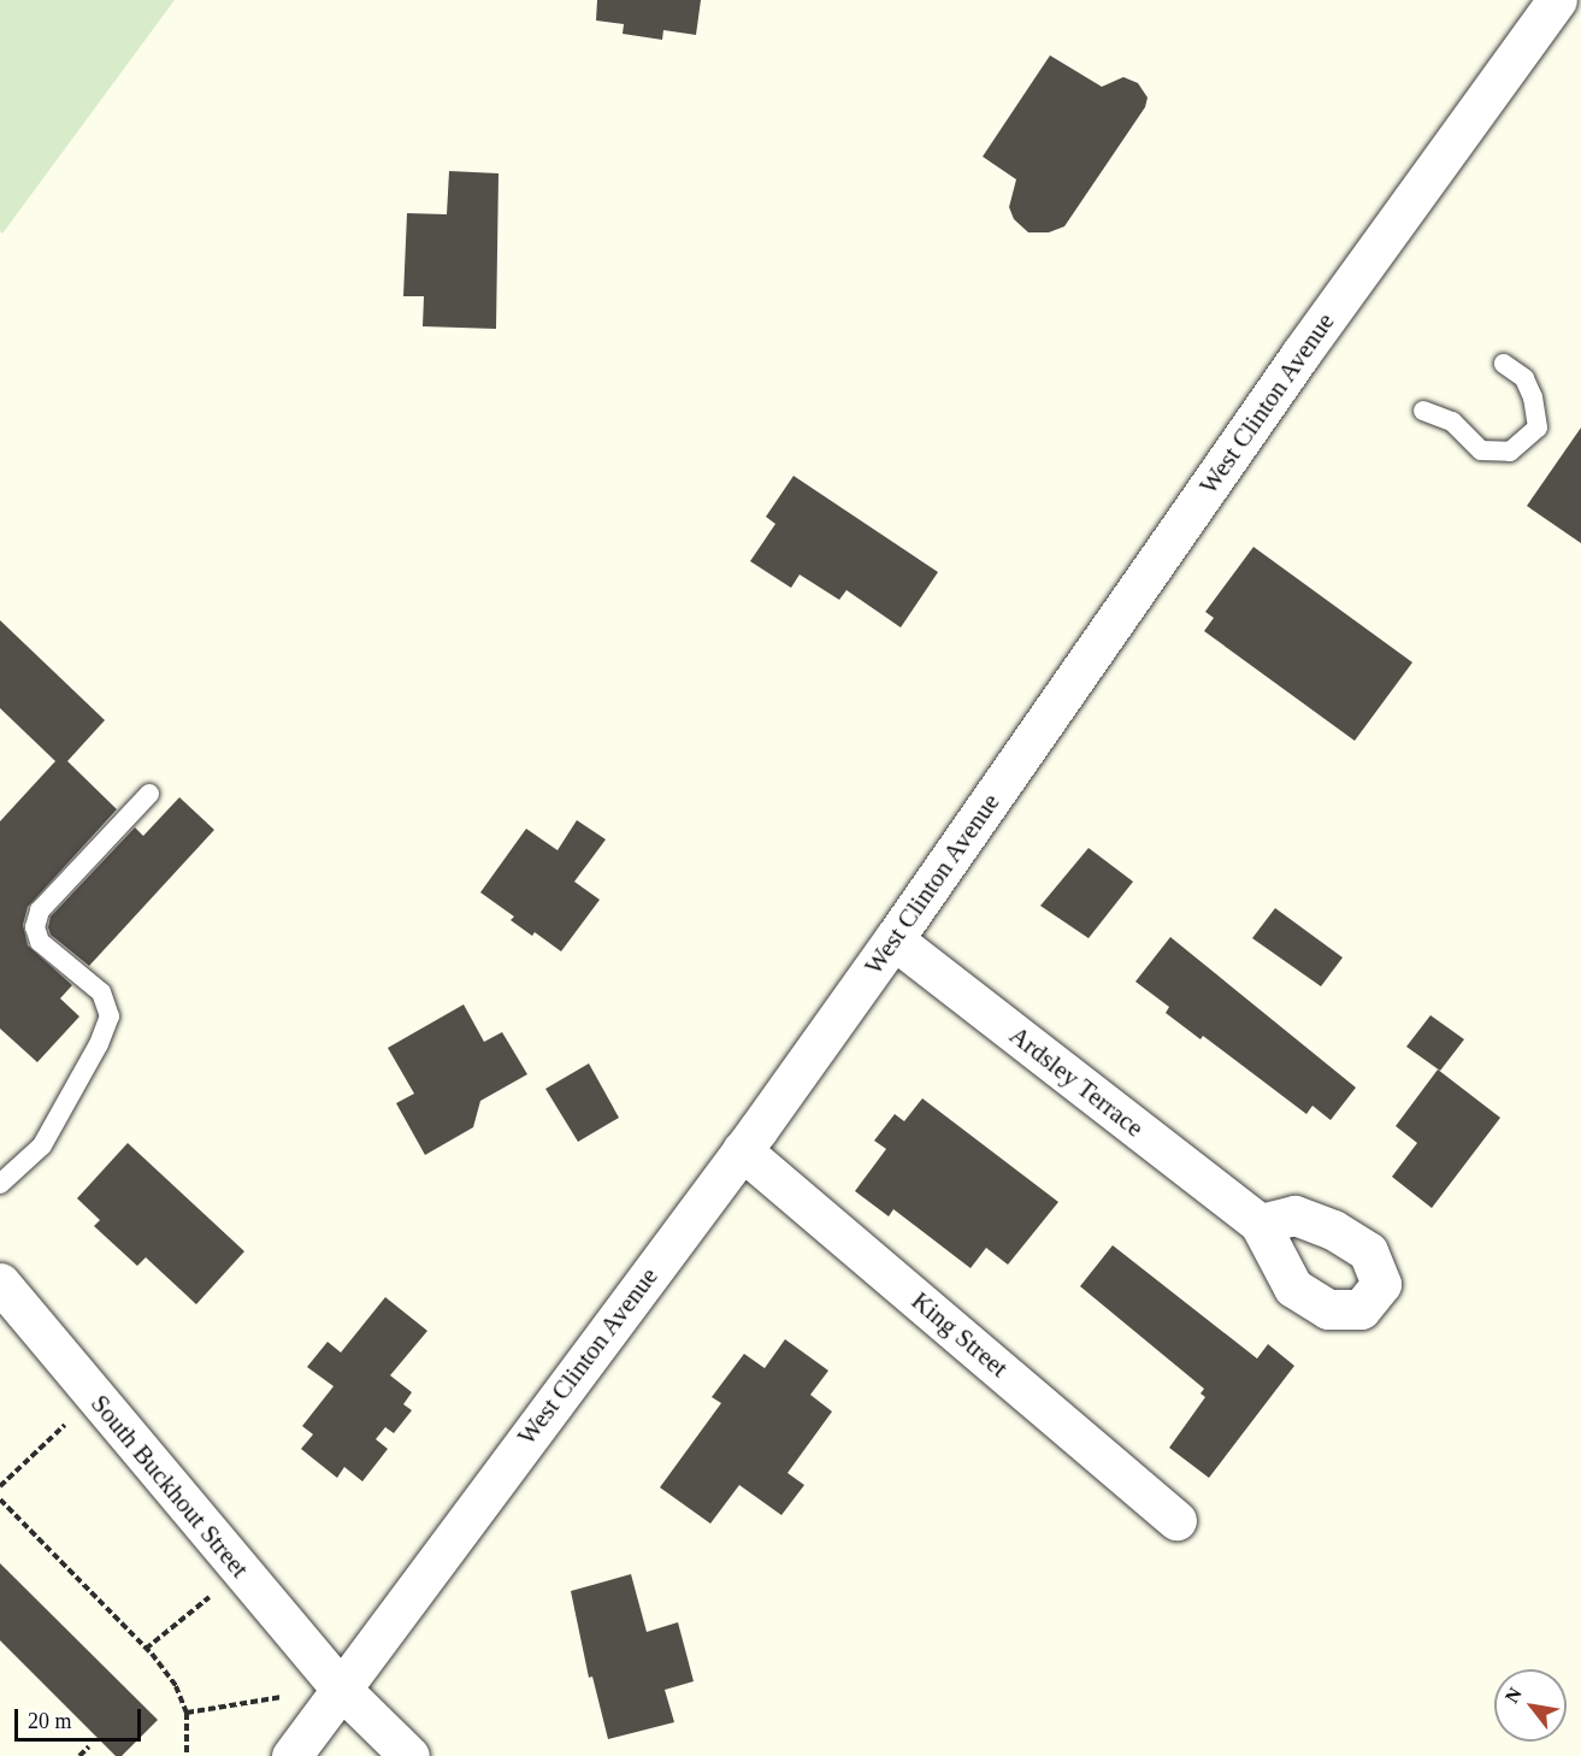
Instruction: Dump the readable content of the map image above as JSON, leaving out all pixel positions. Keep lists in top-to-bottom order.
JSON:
{
  "streets": {
    "street": [
      "West Clinton Avenue",
      "Ardsley Terrace",
      "King Street",
      "South Buckhout Street"
    ]
  },
  "crossings": [
    ["West Clinton Avenue", "Ardsley Terrace"],
    ["West Clinton Avenue", "King Street"],
    ["West Clinton Avenue", "South Buckhout Street"]
  ],
  "scale_bar": "20 m",
  "north": "top left"
}
